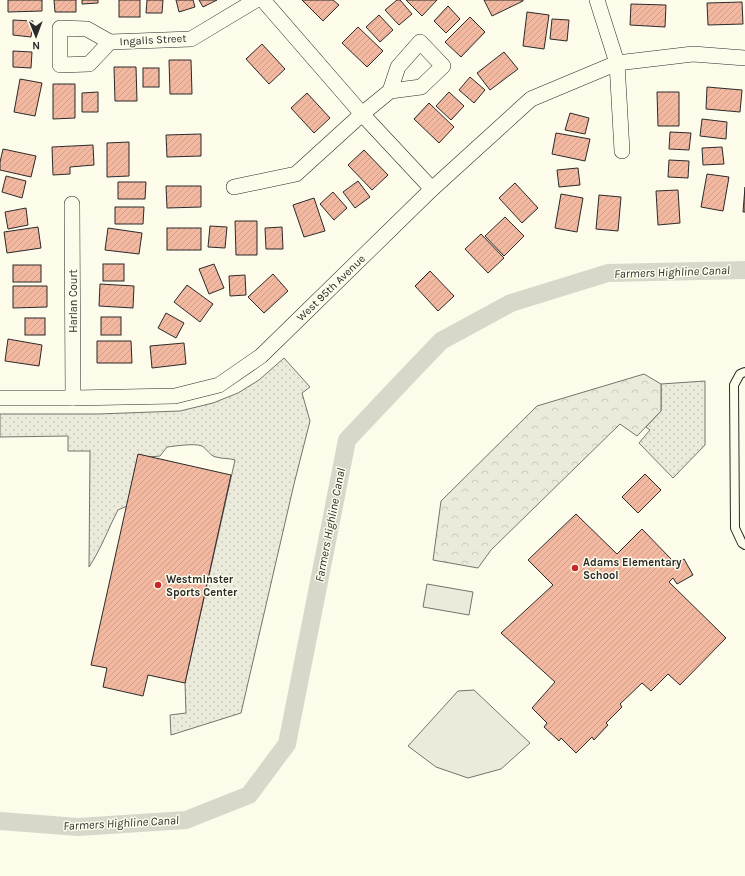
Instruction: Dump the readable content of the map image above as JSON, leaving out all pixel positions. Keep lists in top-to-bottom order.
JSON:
{
  "streets": {
    "street": ["Ingalls Street", "West 95th Avenue", "Harlan Court"]
  },
  "crossings": [
    ["West 95th Avenue", "Harlan Court"]
  ],
  "water": ["Farmers Highline Canal"],
  "places": ["Adams Elementary School", "Westminster Sports Center"],
  "north": "bottom"
}
